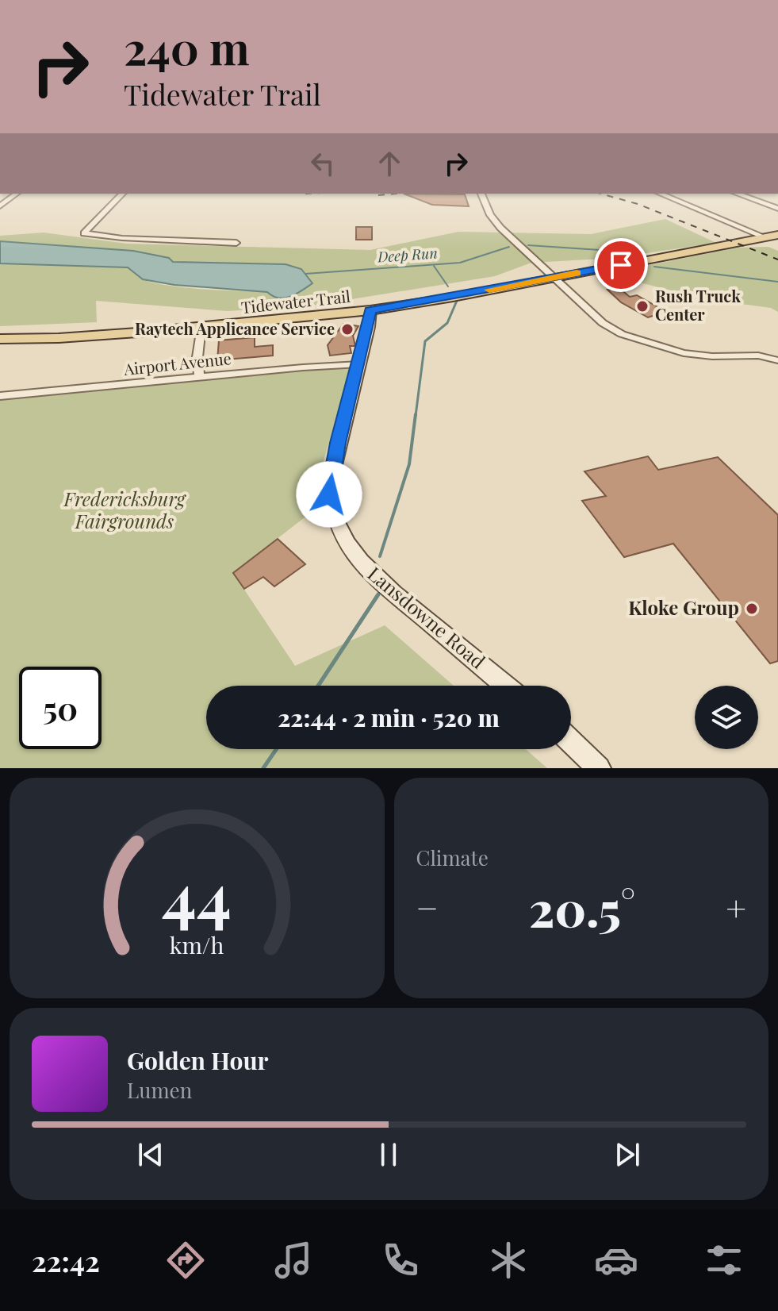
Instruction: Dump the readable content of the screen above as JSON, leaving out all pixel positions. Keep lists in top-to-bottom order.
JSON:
{
  "streets": {
    "main road": ["Tidewater Trail", "Lansdowne Road"],
    "street": ["Airport Avenue"]
  },
  "crossings": [
    ["Tidewater Trail", "Lansdowne Road"],
    ["Airport Avenue", "Lansdowne Road"]
  ],
  "water": ["Deep Run"],
  "parks": ["Fredericksburg Fairgrounds"],
  "places": ["Rush Truck Center", "Raytech Applicance Service", "Kloke Group"],
  "page": {
    "turn": ["240 m", "Tidewater Trail"],
    "limit": "50",
    "trip": "22:44 · 2 min · 520 m",
    "tile": "Climate",
    "heat": ["−", "20.5°", "+"],
    "song": ["Golden Hour", "Lumen"],
    "tabs": "22:42",
    "gauge": ["44", "km/h"]
  }
}
